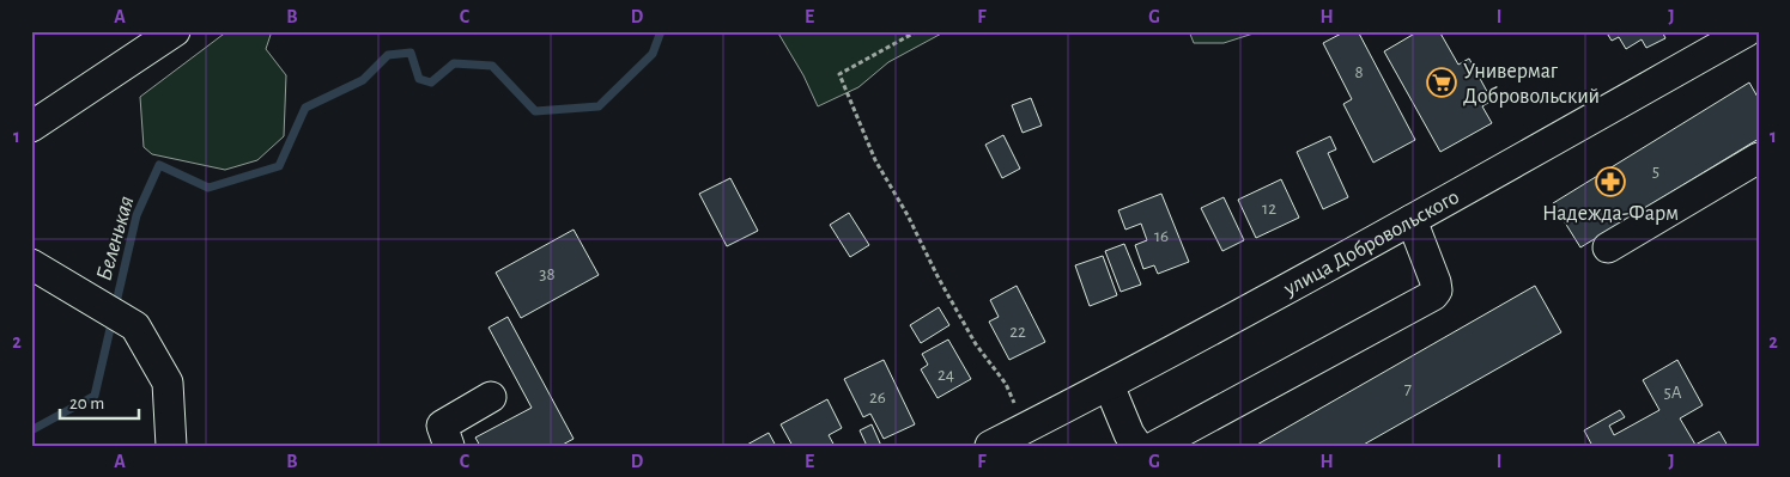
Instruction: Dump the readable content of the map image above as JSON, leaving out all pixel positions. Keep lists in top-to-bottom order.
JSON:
{
  "streets": {
    "street": ["улица Добровольского"]
  },
  "water": ["Беленькая"],
  "places": {
    "supermarket": ["Универмаг Добровольский"],
    "pharmacy": ["Надежда-Фарм"]
  },
  "house_numbers": [
    "8",
    "5",
    "12",
    "16",
    "38",
    "22",
    "24",
    "7",
    "5А",
    "26"
  ],
  "scale_bar": "20 m",
  "grid": {
    "columns": [
      "A",
      "B",
      "C",
      "D",
      "E",
      "F",
      "G",
      "H",
      "I",
      "J"
    ],
    "rows": ["1", "2"]
  }
}
